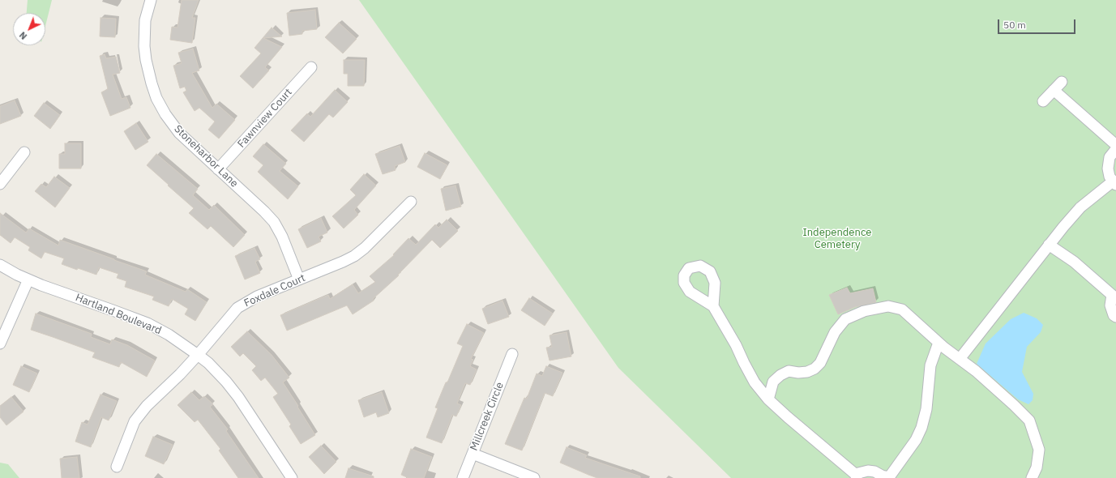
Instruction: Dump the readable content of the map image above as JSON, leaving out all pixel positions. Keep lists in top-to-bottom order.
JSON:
{
  "streets": {
    "street": [
      "Fawnview Court",
      "Stoneharbor Lane",
      "Foxdale Court",
      "Hartland Boulevard",
      "Millcreek Circle"
    ]
  },
  "crossings": [
    ["Fawnview Court", "Stoneharbor Lane"],
    ["Stoneharbor Lane", "Foxdale Court"],
    ["Foxdale Court", "Hartland Boulevard"]
  ],
  "parks": ["Independence Cemetery"],
  "scale_bar": "50 m",
  "north": "bottom left"
}
